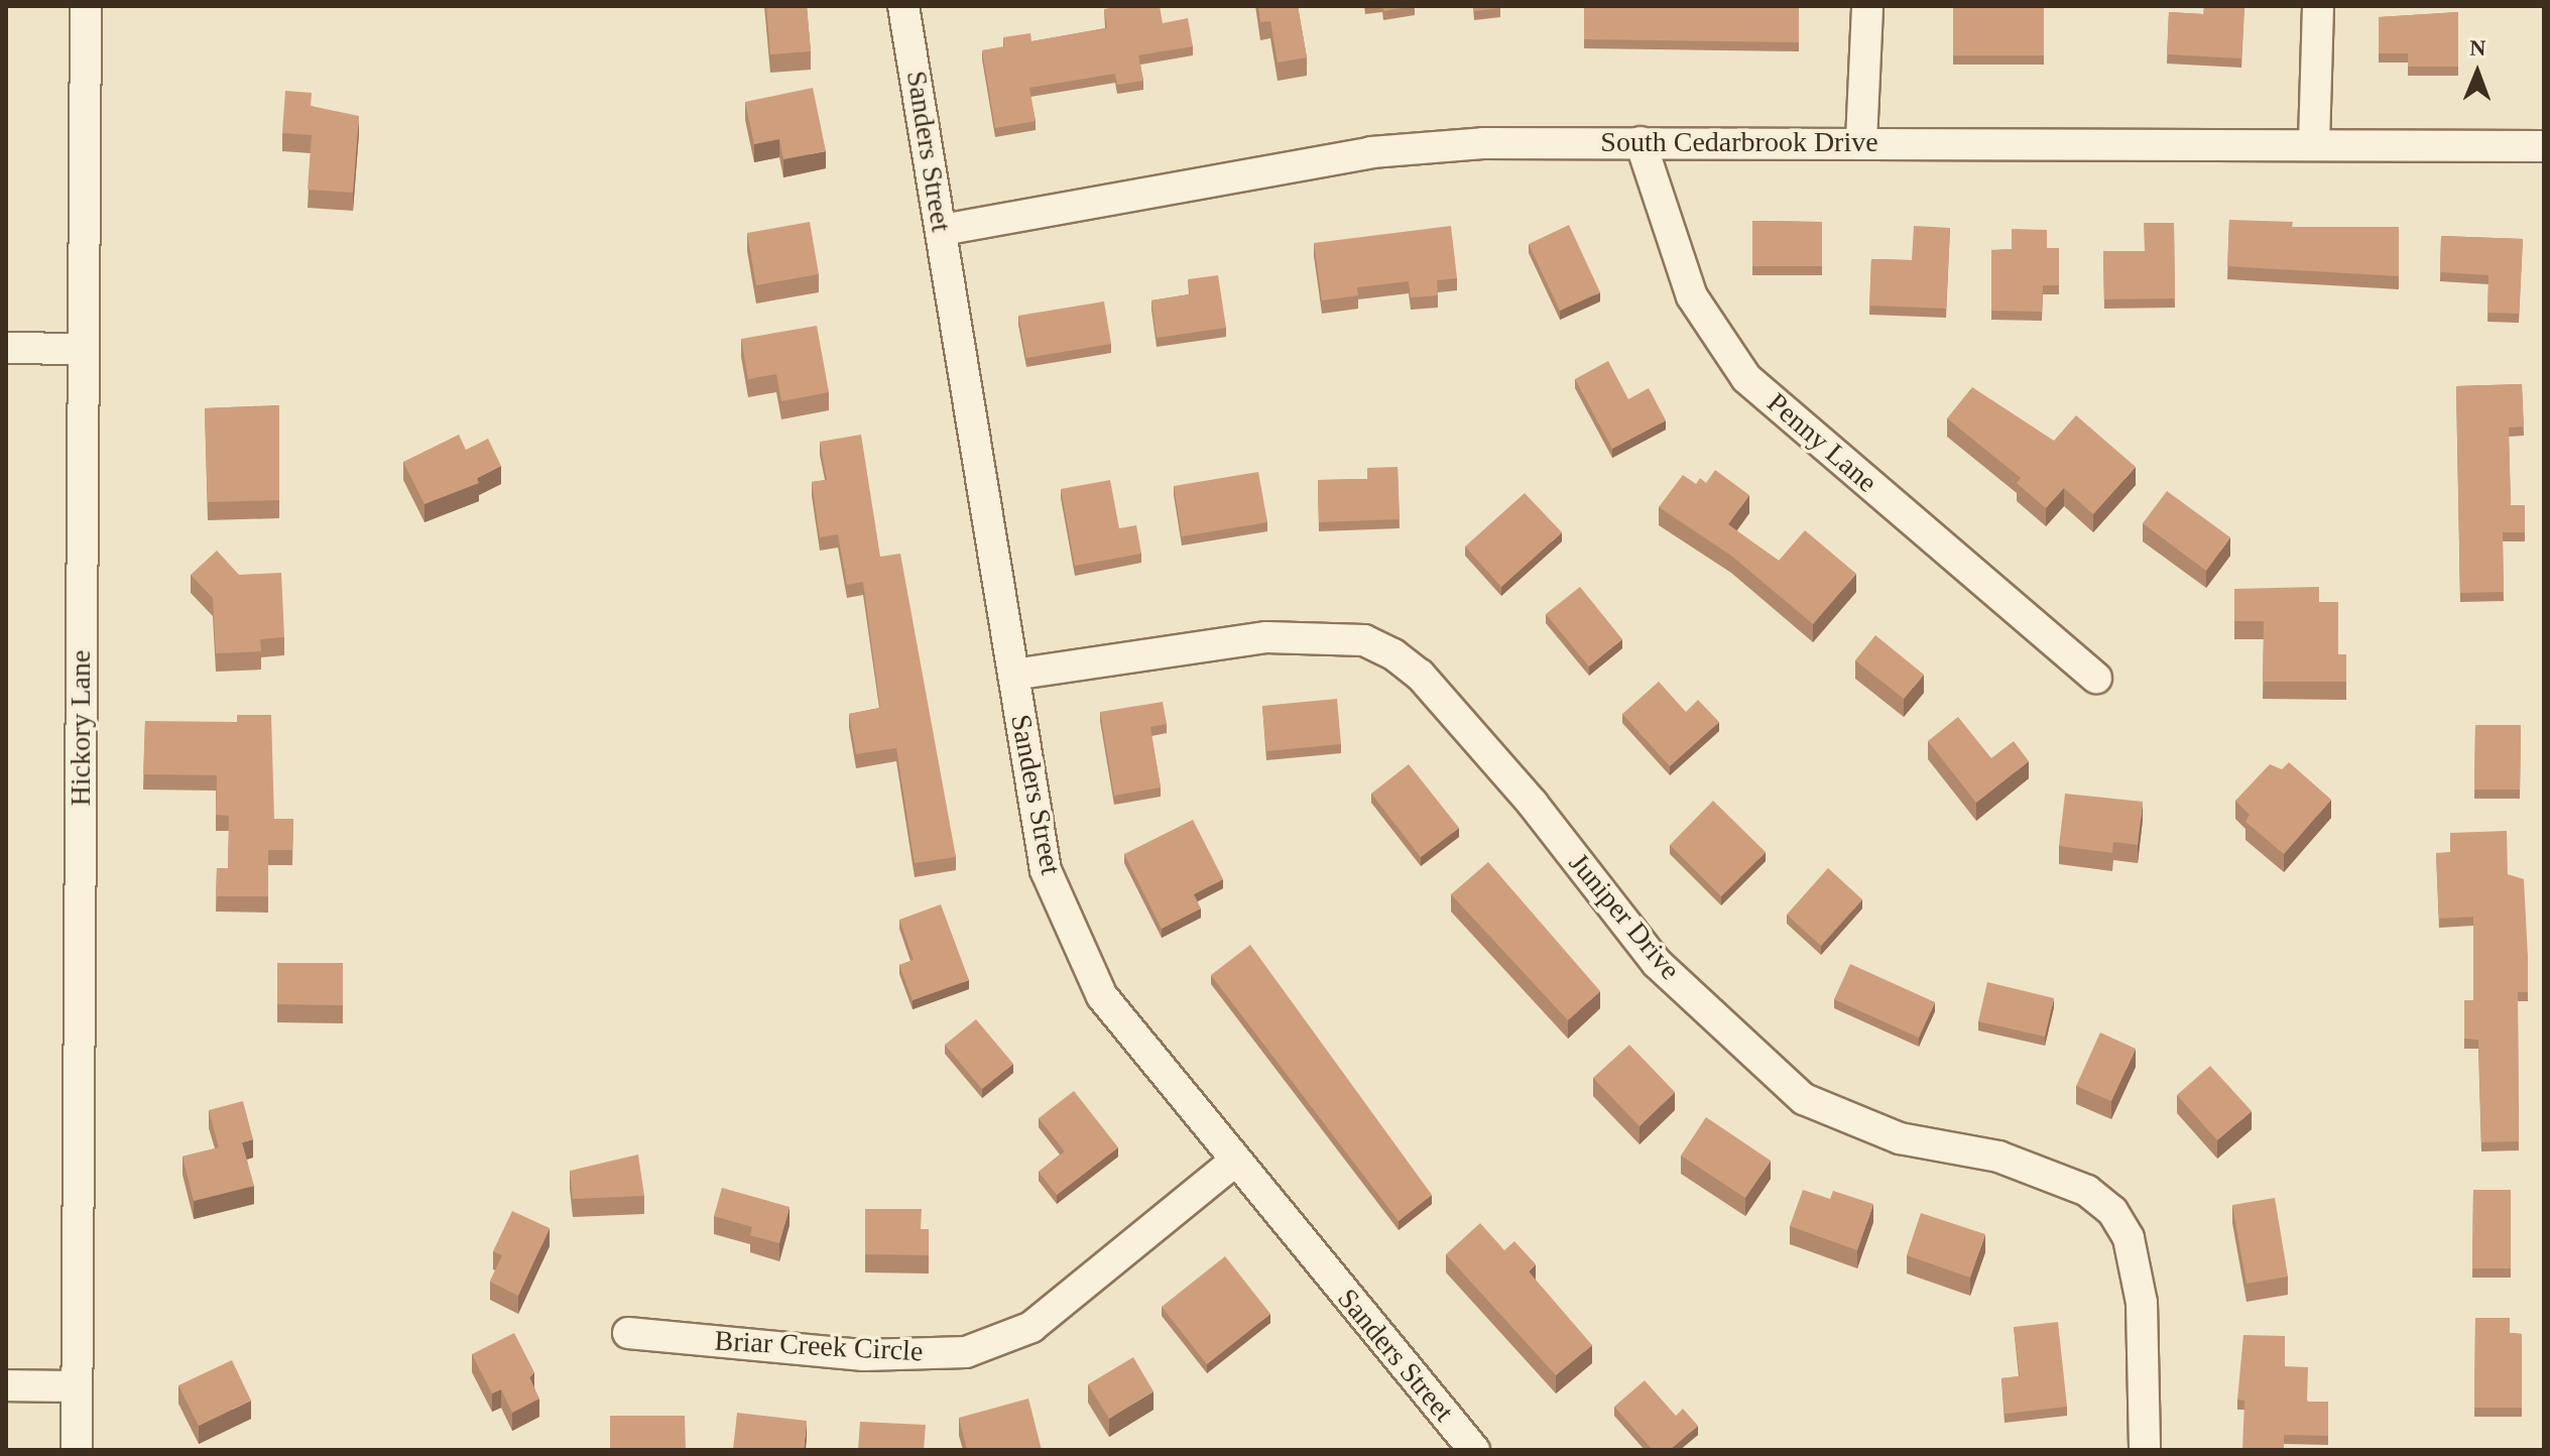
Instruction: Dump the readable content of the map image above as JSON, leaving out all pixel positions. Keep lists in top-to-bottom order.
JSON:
{
  "streets": {
    "street": [
      "South Cedarbrook Drive",
      "Sanders Street",
      "Penny Lane",
      "Hickory Lane",
      "Juniper Drive",
      "Briar Creek Circle"
    ]
  },
  "crossings": [
    ["South Cedarbrook Drive", "Sanders Street"],
    ["South Cedarbrook Drive", "Penny Lane"],
    ["Sanders Street", "Juniper Drive"],
    ["Sanders Street", "Briar Creek Circle"]
  ],
  "north": "top"
}
